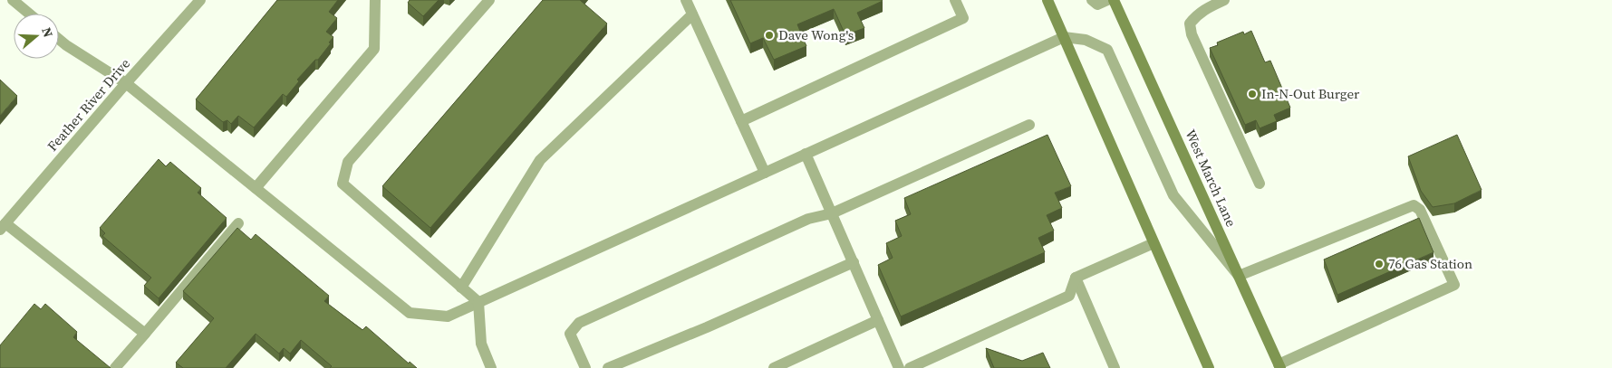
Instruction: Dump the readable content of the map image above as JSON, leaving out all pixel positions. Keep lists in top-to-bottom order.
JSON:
{
  "streets": {
    "main road": ["West March Lane"],
    "street": ["Feather River Drive"]
  },
  "places": ["Dave Wong's", "In-N-Out Burger", "76 Gas Station"],
  "north": "right"
}
